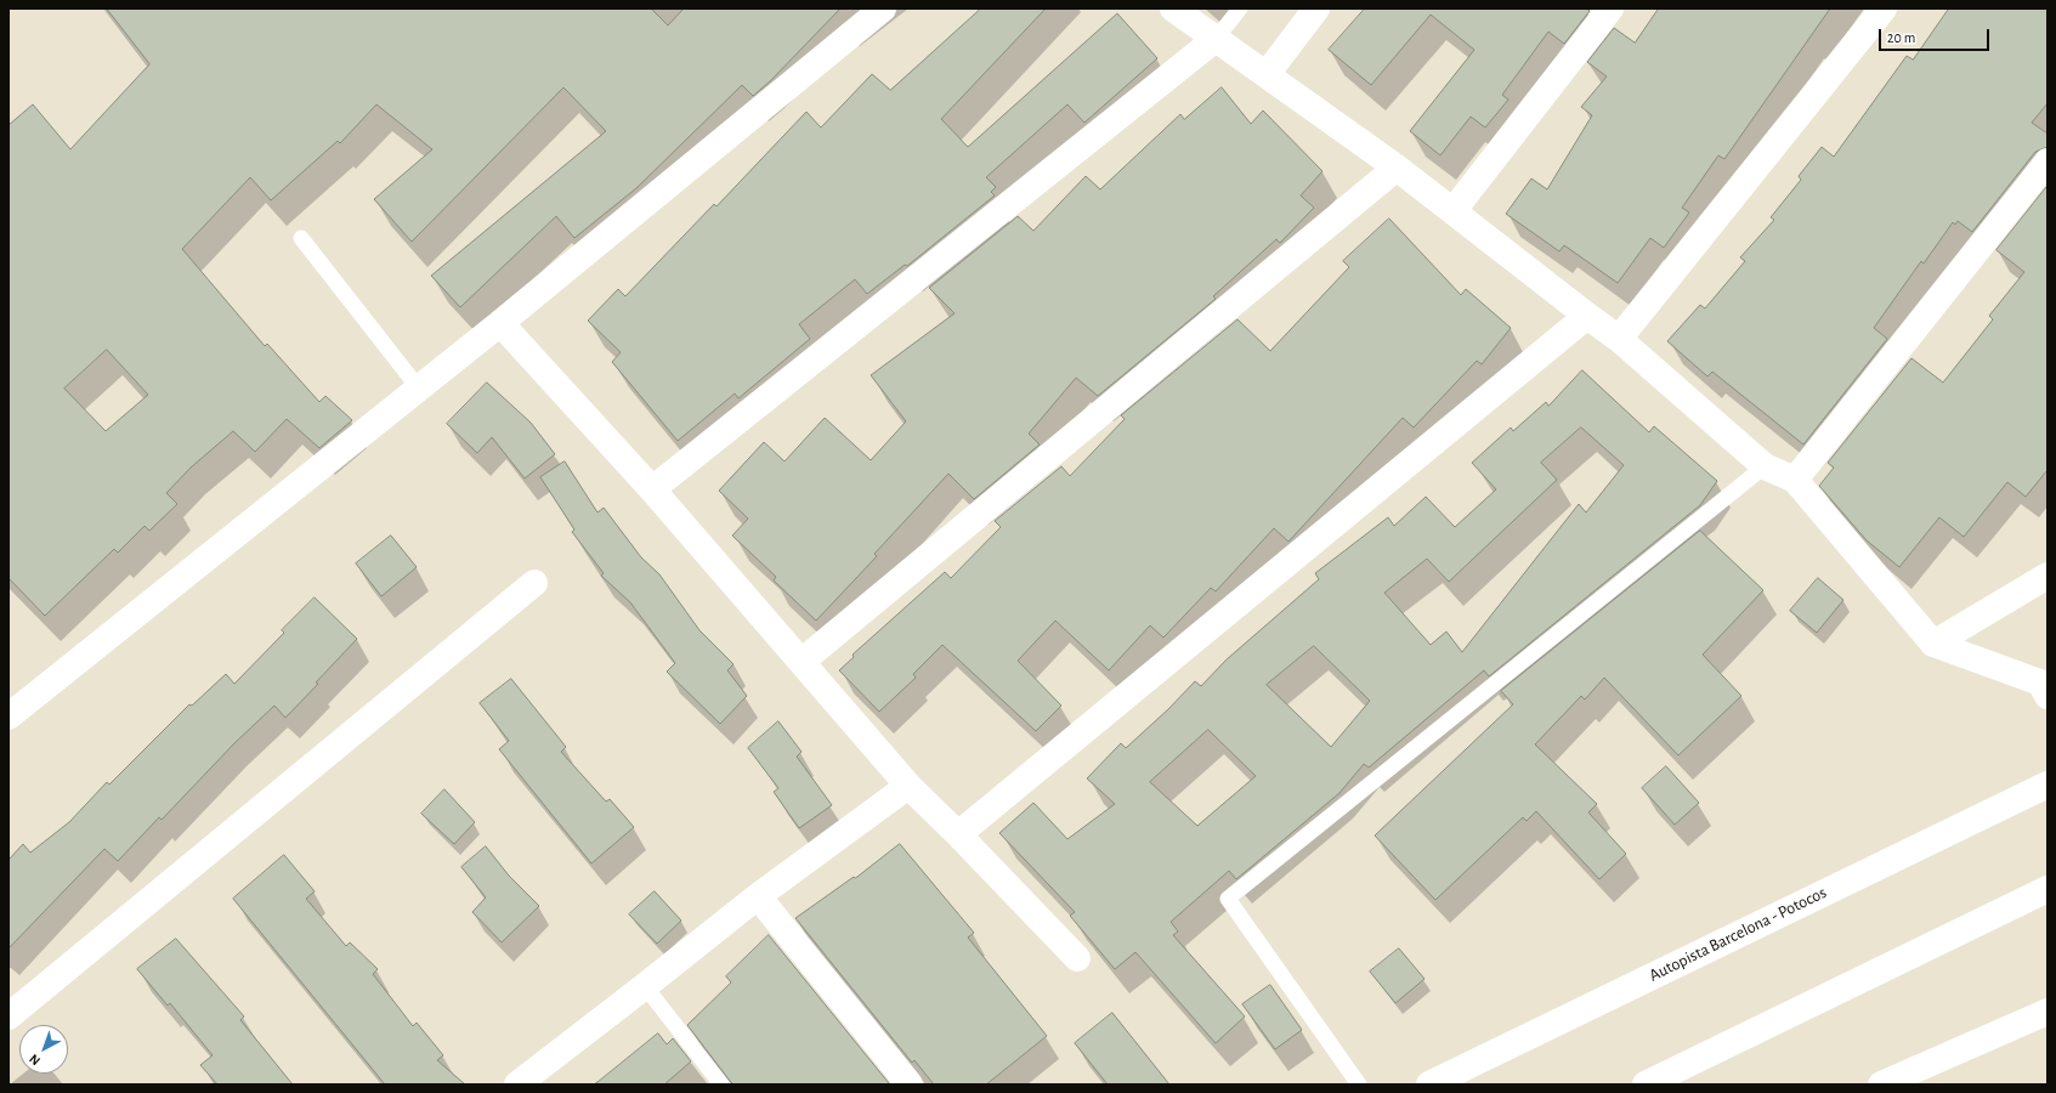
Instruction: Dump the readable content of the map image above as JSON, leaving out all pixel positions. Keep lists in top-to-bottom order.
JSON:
{
  "streets": {
    "street": ["Autopista Barcelona - Potocos"]
  },
  "scale_bar": "20 m",
  "north": "bottom left"
}
